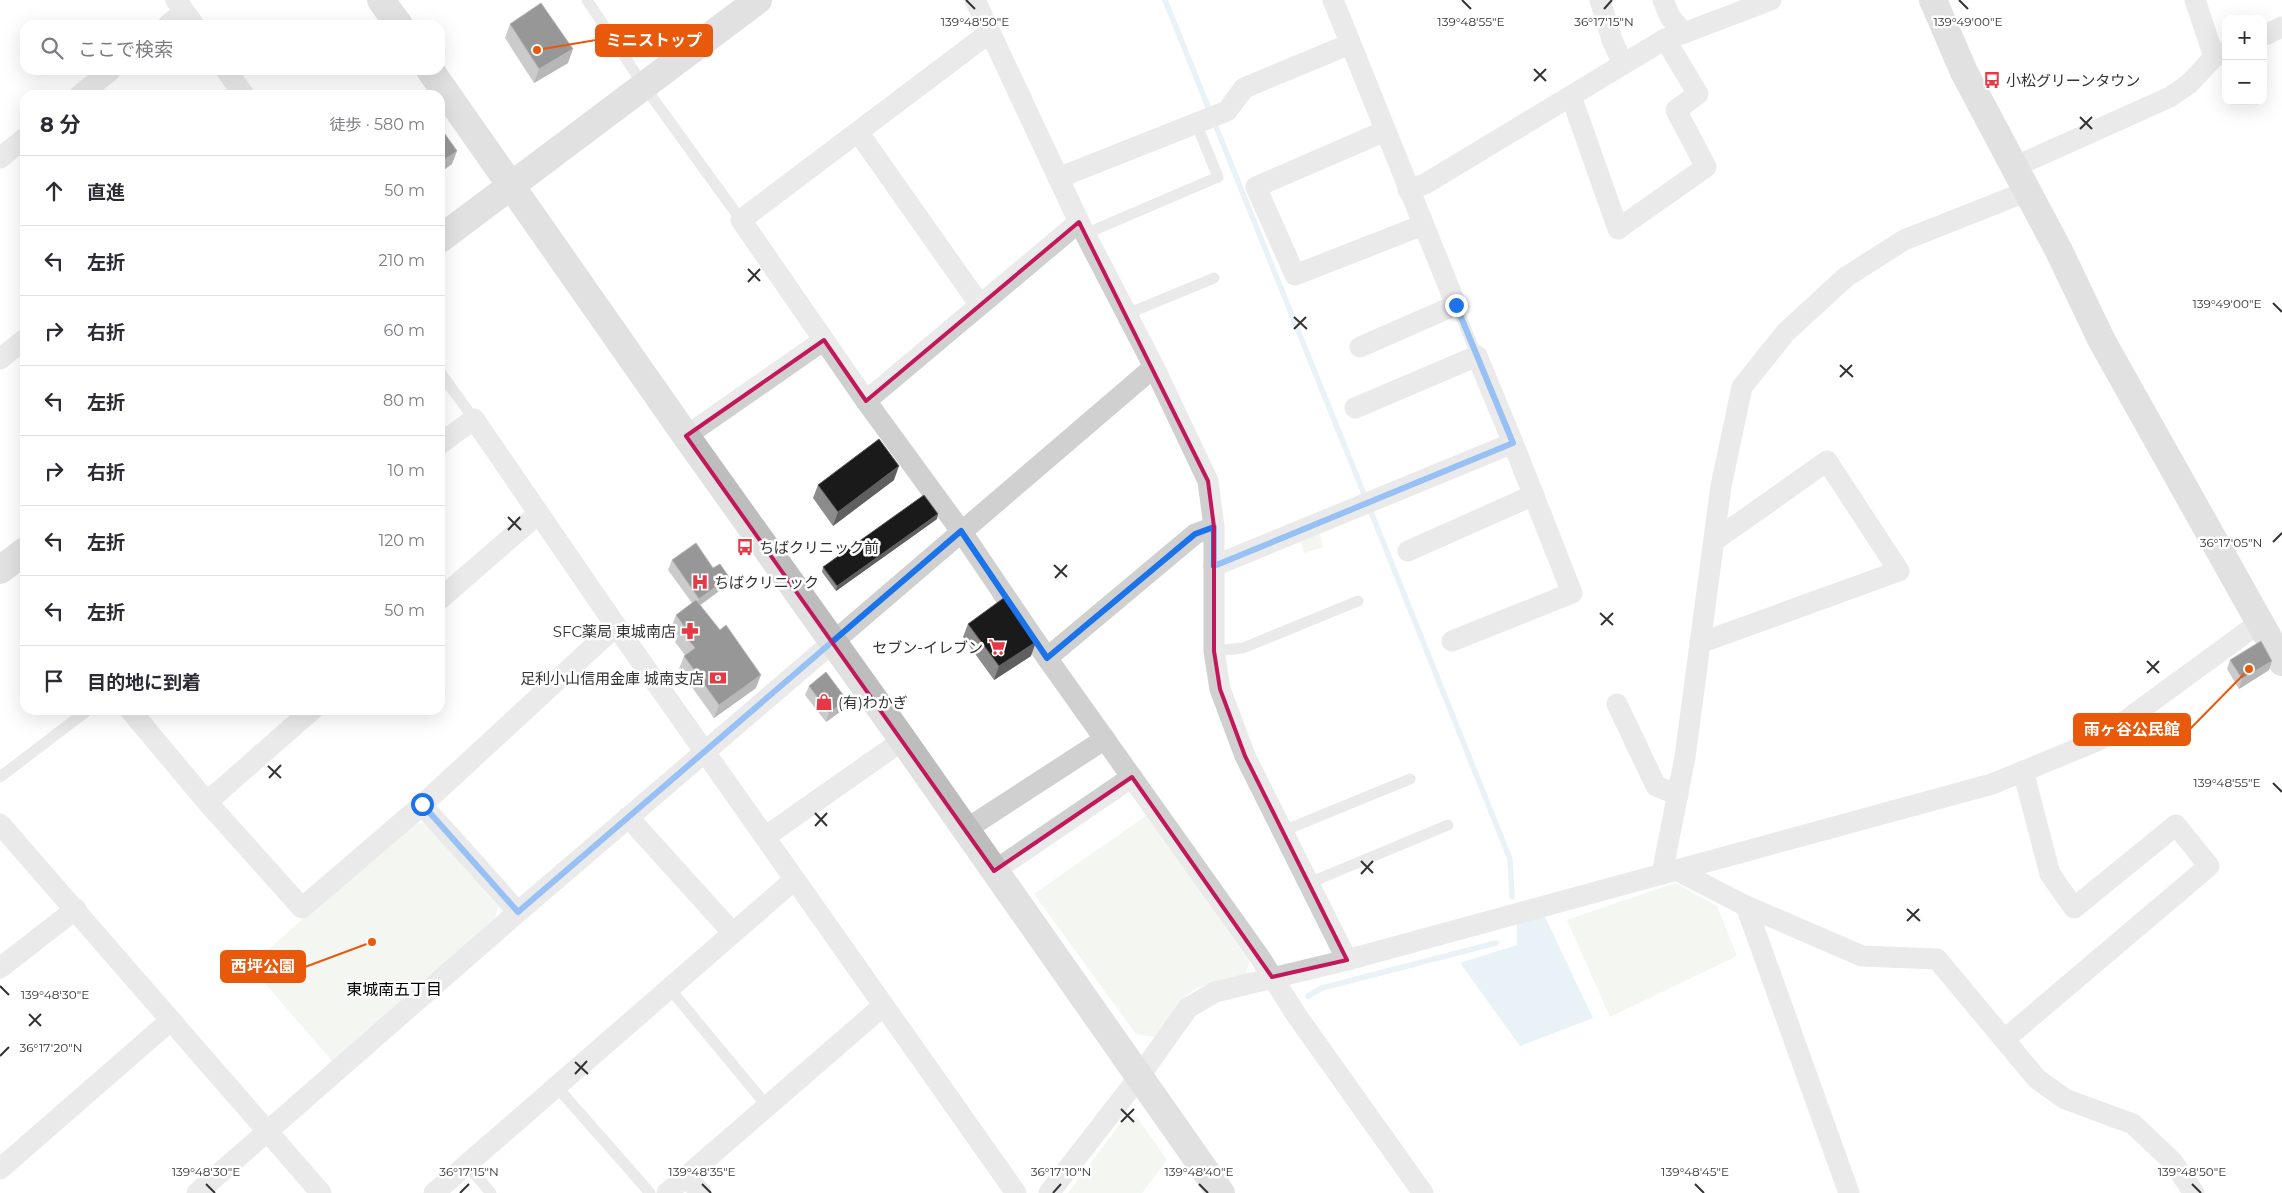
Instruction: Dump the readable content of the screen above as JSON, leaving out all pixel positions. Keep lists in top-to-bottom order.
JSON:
{
  "districts": ["東城南五丁目"],
  "places": {
    "other": ["ミニストップ", "雨ヶ谷公民館", "西坪公園"],
    "bus stop": ["小松グリーンタウン", "ちばクリニック前"],
    "hospital": ["ちばクリニック"],
    "pharmacy": ["SFC薬局 東城南店"],
    "supermarket": ["セブン-イレブン"],
    "bank": ["足利小山信用金庫 城南支店"],
    "shop": ["(有)わかぎ"]
  },
  "page": {
    "map_buttons": ["+", "−"],
    "search": "ここで検索",
    "heading": ["8 分", "徒歩 · 580 m"],
    "list": [
      ["直進", "50 m"],
      ["左折", "210 m"],
      ["右折", "60 m"],
      ["左折", "80 m"],
      ["右折", "10 m"],
      ["左折", "120 m"],
      ["左折", "50 m"],
      "目的地に到着"
    ]
  },
  "coordinates": [
    "139°48'50\"E",
    "139°48'55\"E",
    "139°49'00\"E",
    "36°17'15\"N",
    "36°17'05\"N",
    "139°48'30\"E",
    "36°17'20\"N",
    "36°17'10\"N",
    "139°48'35\"E",
    "139°48'40\"E",
    "139°48'45\"E"
  ]
}
